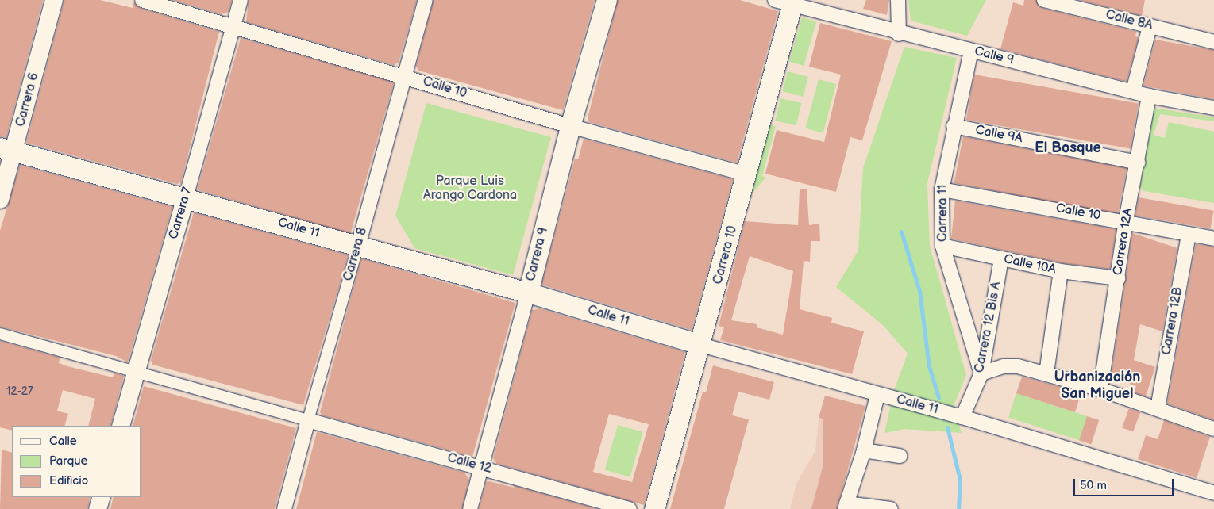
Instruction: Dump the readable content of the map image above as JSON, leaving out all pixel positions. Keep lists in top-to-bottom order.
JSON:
{
  "streets": {
    "main road": ["Calle 11", "Carrera 9", "Carrera 10"],
    "street": [
      "Calle 8A",
      "Calle 9",
      "Calle 10",
      "Carrera 6",
      "Calle 9A",
      "Carrera 7",
      "Carrera 11",
      "Carrera 12A",
      "Carrera 8",
      "Calle 10A",
      "Carrera 12B",
      "Carrera 12 Bis A",
      "Calle 12"
    ]
  },
  "crossings": [
    ["Calle 9", "Carrera 11"],
    ["Calle 9", "Carrera 12A"],
    ["Calle 9", "Carrera 10"],
    ["Calle 10", "Carrera 7"],
    ["Calle 10", "Carrera 11"],
    ["Calle 10", "Carrera 12A"],
    ["Calle 10", "Carrera 8"],
    ["Calle 10", "Carrera 9"],
    ["Calle 10", "Carrera 10"],
    ["Calle 10", "Carrera 12B"],
    ["Carrera 6", "Calle 11"],
    ["Calle 9A", "Carrera 11"],
    ["Calle 9A", "Carrera 12A"],
    ["Carrera 7", "Calle 11"],
    ["Carrera 11", "Calle 10A"],
    ["Carrera 11", "Carrera 12 Bis A"],
    ["Calle 11", "Carrera 8"],
    ["Calle 11", "Carrera 9"],
    ["Calle 11", "Carrera 10"],
    ["Calle 11", "Carrera 12 Bis A"],
    ["Carrera 12A", "Calle 10A"],
    ["Carrera 8", "Calle 12"],
    ["Carrera 9", "Calle 12"],
    ["Calle 10A", "Carrera 12 Bis A"]
  ],
  "districts": ["El Bosque", "Urbanización San Miguel"],
  "parks": ["Parque Luis Arango Cardona"],
  "house_numbers": ["12-27"],
  "legend": ["Calle", "Parque", "Edificio"],
  "scale_bar": "50 m"
}
